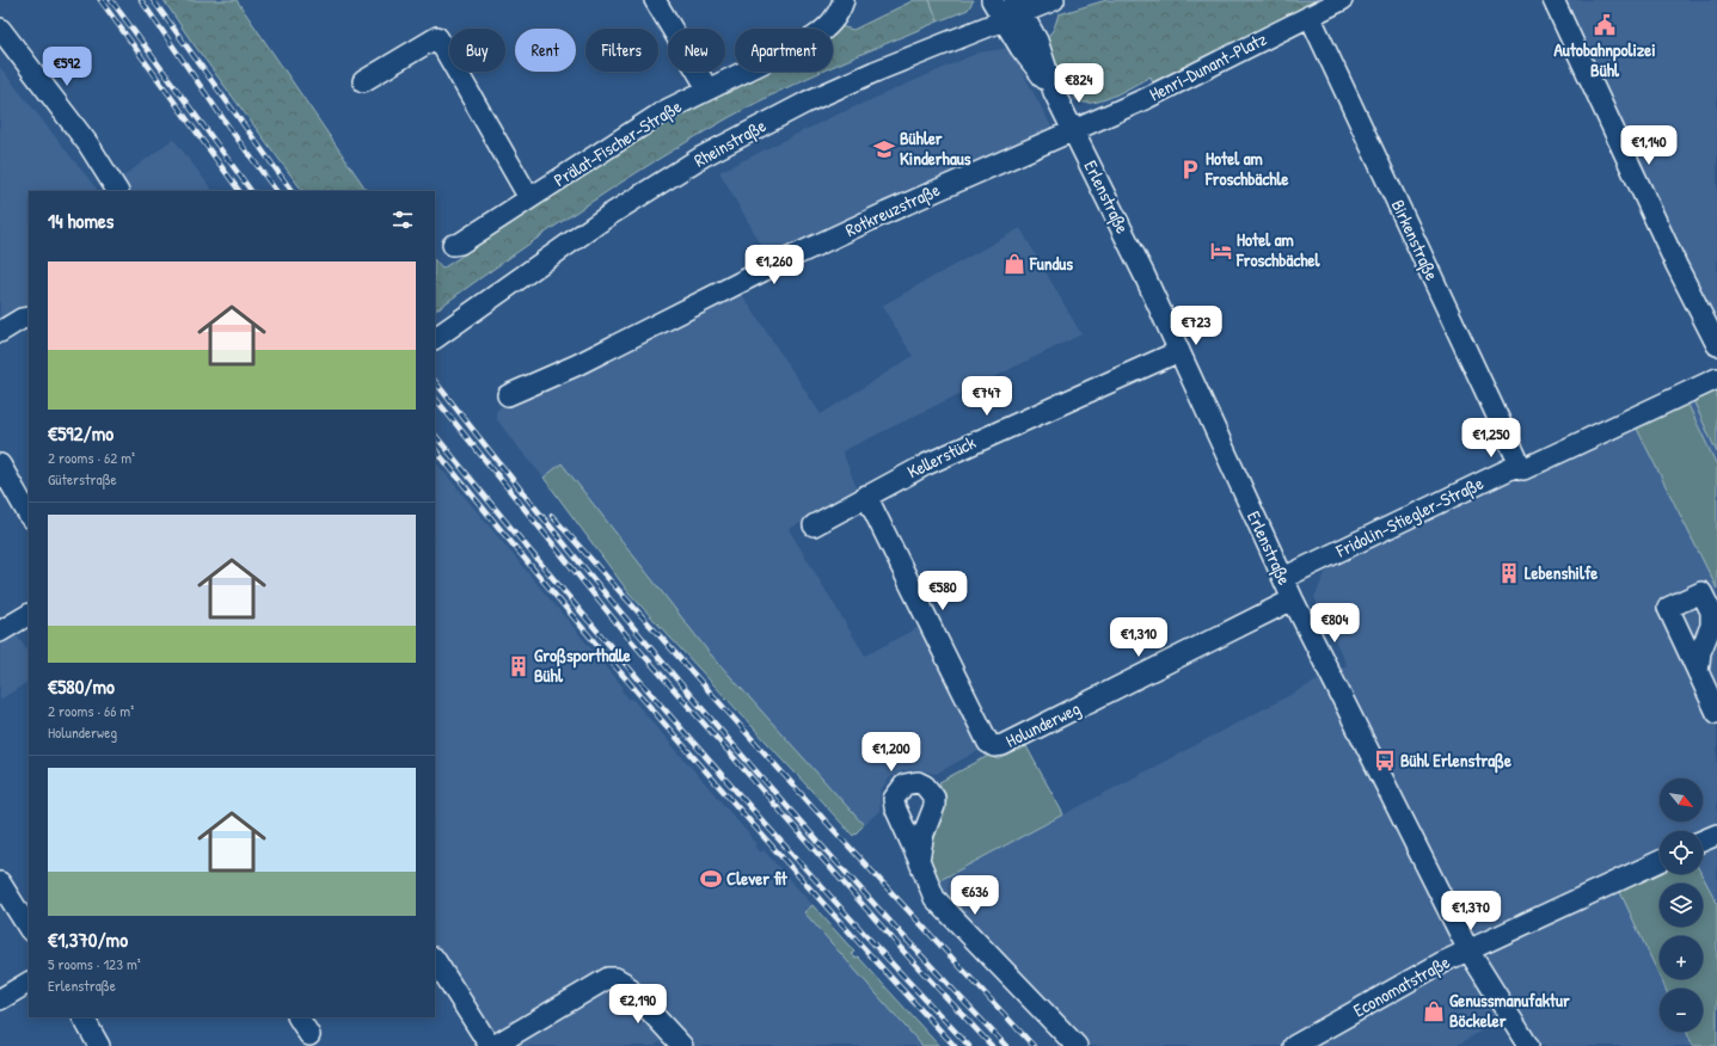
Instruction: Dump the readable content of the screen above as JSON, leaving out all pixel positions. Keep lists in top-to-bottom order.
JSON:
{
  "streets": {
    "street": [
      "Henri-Dunant-Platz",
      "Prälat-Fischer-Straße",
      "Rheinstraße",
      "Erlenstraße",
      "Rotkreuzstraße",
      "Birkenstraße",
      "Kellerstück",
      "Fridolin-Stiegler-Straße",
      "Holunderweg",
      "Economatstraße"
    ]
  },
  "crossings": [
    ["Henri-Dunant-Platz", "Erlenstraße"],
    ["Henri-Dunant-Platz", "Rotkreuzstraße"],
    ["Henri-Dunant-Platz", "Birkenstraße"],
    ["Rheinstraße", "Erlenstraße"],
    ["Erlenstraße", "Rotkreuzstraße"],
    ["Erlenstraße", "Kellerstück"],
    ["Erlenstraße", "Fridolin-Stiegler-Straße"],
    ["Erlenstraße", "Holunderweg"],
    ["Erlenstraße", "Economatstraße"],
    ["Birkenstraße", "Fridolin-Stiegler-Straße"],
    ["Kellerstück", "Holunderweg"]
  ],
  "places": {
    "public building": ["Autobahnpolizei Bühl"],
    "school or university": ["Bühler Kinderhaus"],
    "parking": ["Hotel am Froschbächle"],
    "hotel": ["Hotel am Froschbächel"],
    "shop": ["Fundus", "Genussmanufaktur Böckeler"],
    "building": ["Lebenshilfe", "Großsporthalle Bühl"],
    "bus stop": ["Bühl Erlenstraße"],
    "sports": ["Clever fit"]
  },
  "north": "bottom right",
  "page": {
    "chip": [
      "Buy",
      "Rent",
      "Filters",
      "New",
      "Apartment"
    ],
    "price": [
      "€592",
      "€824",
      "€1,140",
      "€1,260",
      "€723",
      "€747",
      "€1,250",
      "€580",
      "€804",
      "€1,310",
      "€1,200",
      "€636",
      "€1,370",
      "€2,190"
    ],
    "heading": "14 homes",
    "list": [
      {
        "name": "€592/mo",
        "note": "2 rooms · 62 m² · Güterstraße"
      },
      {
        "name": "€580/mo",
        "note": "2 rooms · 66 m² · Holunderweg"
      },
      {
        "name": "€1,370/mo",
        "note": "5 rooms · 123 m² · Erlenstraße"
      }
    ],
    "map_buttons": ["+", "−"]
  }
}
